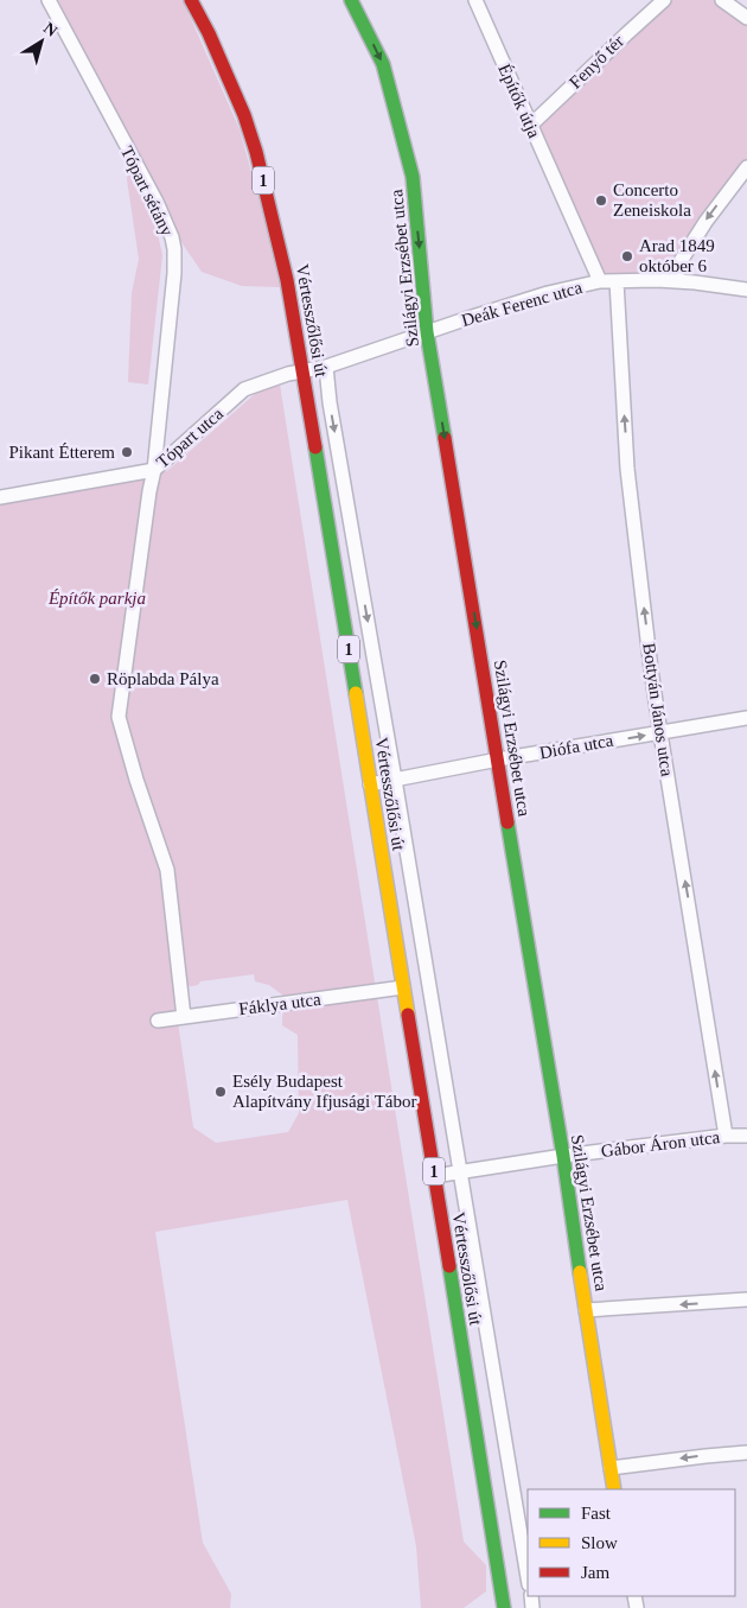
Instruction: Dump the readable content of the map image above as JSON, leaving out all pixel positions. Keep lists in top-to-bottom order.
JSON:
{
  "streets": {
    "main road": ["1", "Szilágyi Erzsébet utca", "Vértesszőlősi út"],
    "street": [
      "Fenyő tér",
      "Építők útja",
      "Tópart sétány",
      "Deák Ferenc utca",
      "Tópart utca",
      "Bottyán János utca",
      "Diófa utca",
      "Fáklya utca",
      "Gábor Áron utca"
    ]
  },
  "crossings": [
    ["Fenyő tér", "Építők útja"],
    ["Építők útja", "Deák Ferenc utca"],
    ["Tópart sétány", "Tópart utca"],
    ["Tópart sétány", "Fáklya utca"],
    ["Szilágyi Erzsébet utca", "Deák Ferenc utca"],
    ["Szilágyi Erzsébet utca", "Diófa utca"],
    ["Szilágyi Erzsébet utca", "Gábor Áron utca"],
    ["Deák Ferenc utca", "Vértesszőlősi út"],
    ["Deák Ferenc utca", "Tópart utca"],
    ["Deák Ferenc utca", "Bottyán János utca"],
    ["Vértesszőlősi út", "Tópart utca"],
    ["Vértesszőlősi út", "Diófa utca"],
    ["Vértesszőlősi út", "Fáklya utca"],
    ["Vértesszőlősi út", "Gábor Áron utca"],
    ["Bottyán János utca", "Diófa utca"],
    ["Bottyán János utca", "Gábor Áron utca"]
  ],
  "one_way": ["Szilágyi Erzsébet utca", "Bottyán János utca", "Diófa utca"],
  "parks": ["Építők parkja"],
  "places": [
    "Concerto Zeneiskola",
    "Arad 1849 október 6",
    "Pikant Étterem",
    "Röplabda Pálya",
    "Esély Budapest Alapítvány Ifjusági Tábor"
  ],
  "legend": ["Fast", "Slow", "Jam"],
  "north": "top right"
}
